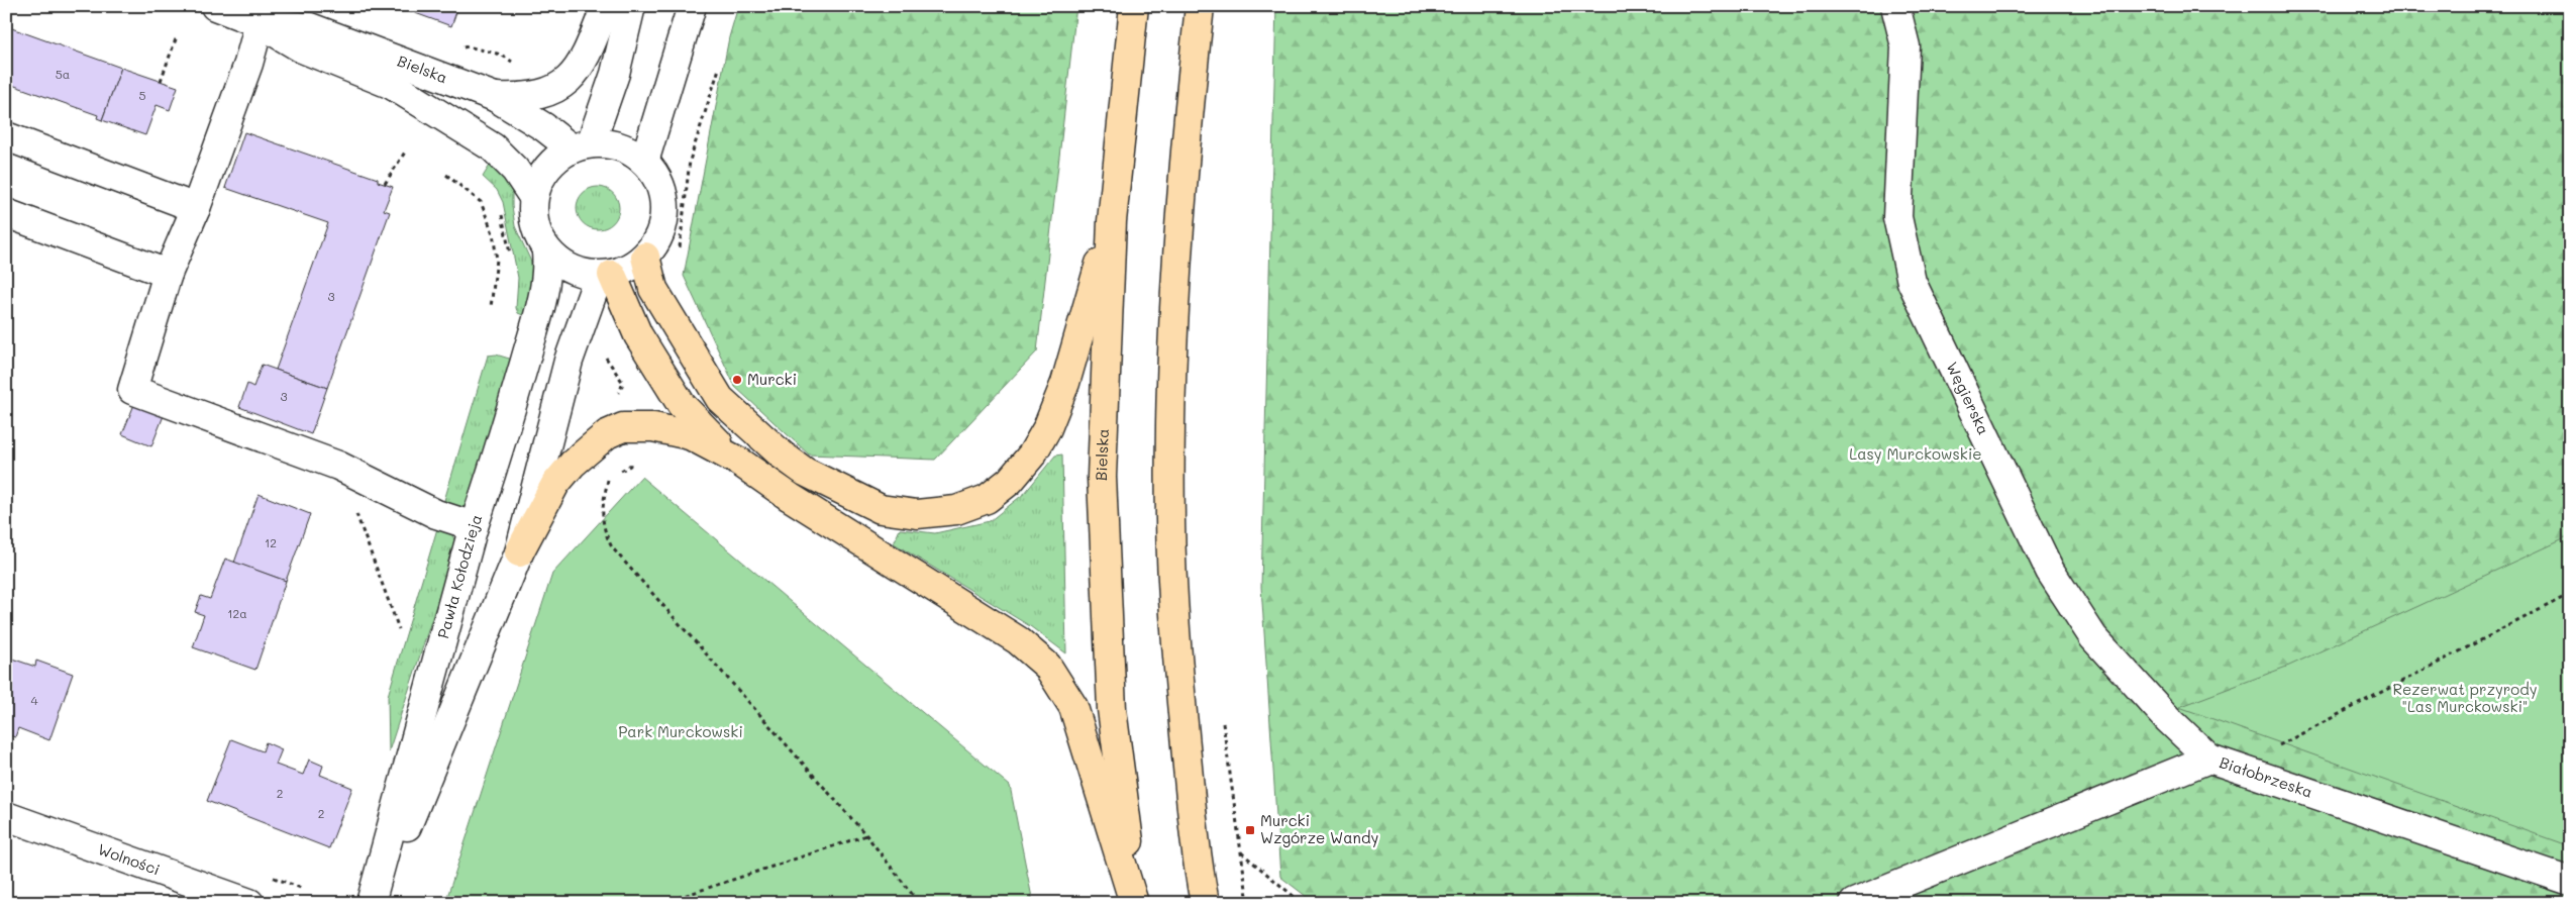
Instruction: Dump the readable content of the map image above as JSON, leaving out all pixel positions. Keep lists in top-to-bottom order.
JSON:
{
  "streets": {
    "main road": ["Bielska"],
    "street": [
      "Węgierska",
      "Pawła Kołodzieja",
      "Białobrzeska",
      "Wolności"
    ]
  },
  "crossings": [
    ["Bielska", "Pawła Kołodzieja"],
    ["Węgierska", "Białobrzeska"]
  ],
  "parks": ["Lasy Murckowskie", "Rezerwat przyrody \"Las Murckowski\"", "Park Murckowski"],
  "places": {
    "other": ["Murcki"],
    "transit": ["Murcki Wzgórze Wandy"]
  },
  "house_numbers": [
    "5a",
    "5",
    "3",
    "3",
    "12",
    "12a",
    "4",
    "2",
    "2"
  ]
}
